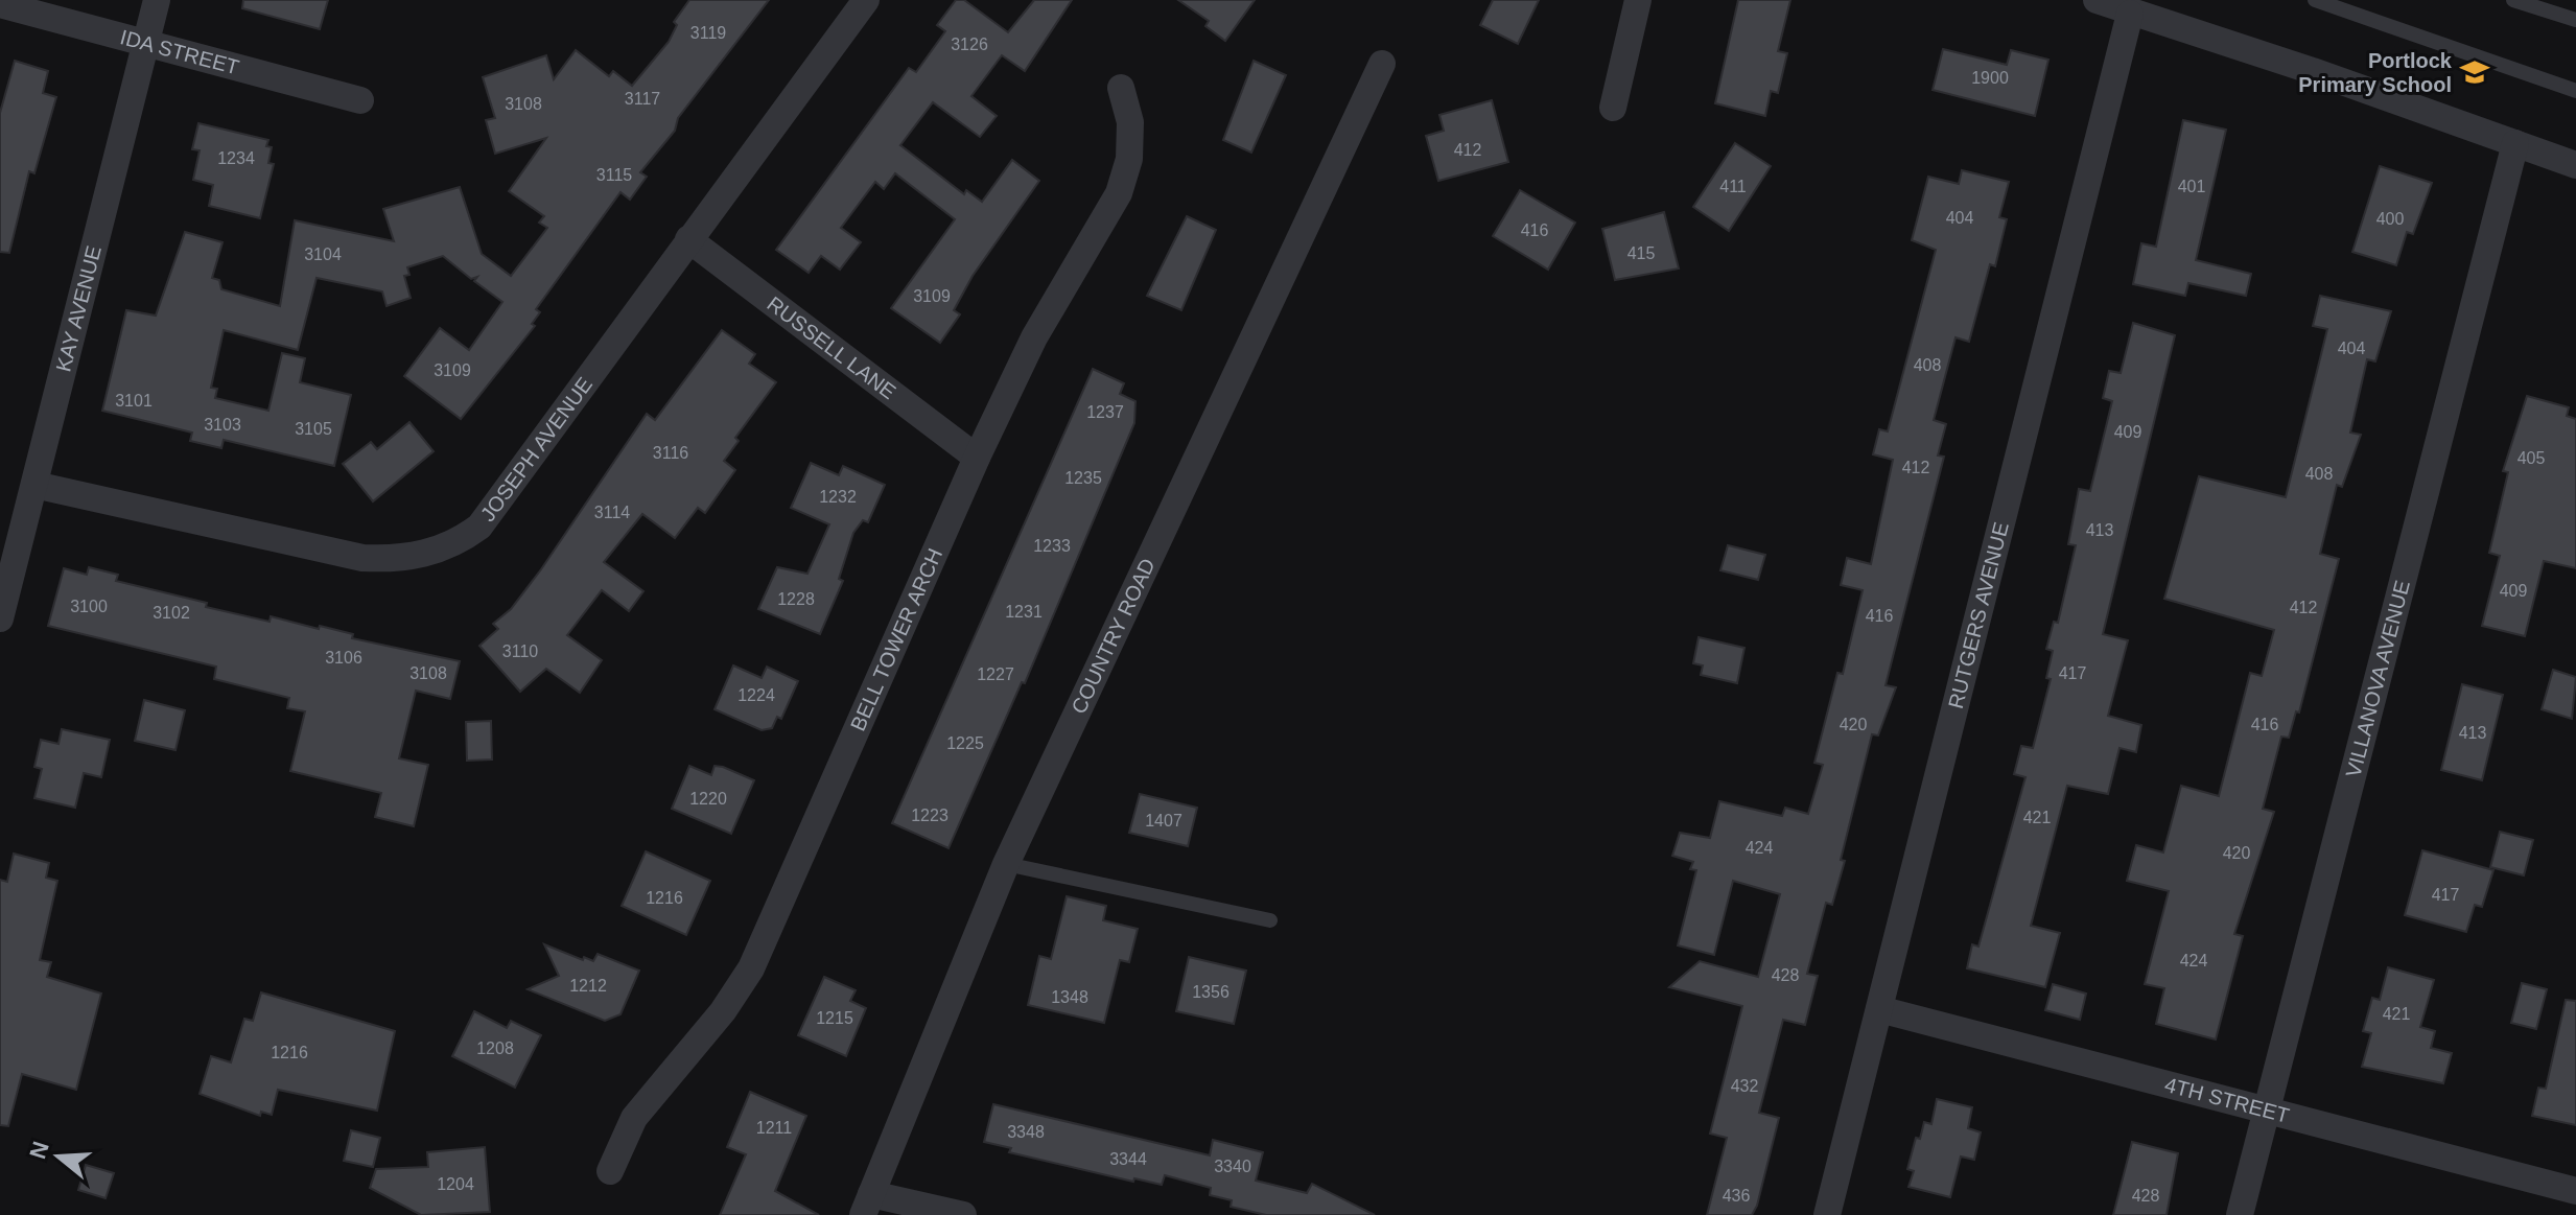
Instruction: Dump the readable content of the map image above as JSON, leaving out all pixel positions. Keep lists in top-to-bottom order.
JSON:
{
  "streets": {
    "street": [
      "IDA STREET",
      "KAY AVENUE",
      "RUSSELL LANE",
      "JOSEPH AVENUE",
      "RUTGERS AVENUE",
      "COUNTRY ROAD",
      "BELL TOWER ARCH",
      "VILLANOVA AVENUE",
      "4TH STREET"
    ]
  },
  "crossings": [
    ["IDA STREET", "KAY AVENUE"],
    ["KAY AVENUE", "JOSEPH AVENUE"],
    ["RUSSELL LANE", "JOSEPH AVENUE"],
    ["RUSSELL LANE", "BELL TOWER ARCH"],
    ["RUTGERS AVENUE", "4TH STREET"],
    ["VILLANOVA AVENUE", "4TH STREET"]
  ],
  "places": {
    "school or university": ["Portlock Primary School"]
  },
  "house_numbers": [
    "3119",
    "3126",
    "1900",
    "3117",
    "3108",
    "412",
    "1234",
    "3115",
    "411",
    "401",
    "404",
    "400",
    "416",
    "415",
    "3104",
    "3109",
    "404",
    "408",
    "3109",
    "3101",
    "1237",
    "3103",
    "3105",
    "409",
    "3116",
    "405",
    "412",
    "408",
    "1235",
    "1232",
    "3114",
    "413",
    "1233",
    "409",
    "1228",
    "3100",
    "412",
    "1231",
    "3102",
    "416",
    "3110",
    "3106",
    "3108",
    "417",
    "1227",
    "1224",
    "420",
    "416",
    "413",
    "1225",
    "1220",
    "1223",
    "421",
    "1407",
    "424",
    "420",
    "417",
    "1216",
    "424",
    "428",
    "1212",
    "1356",
    "1348",
    "421",
    "1215",
    "1208",
    "1216",
    "432",
    "1211",
    "3348",
    "3344",
    "3340",
    "1204",
    "436",
    "428"
  ],
  "north": "left"
}
